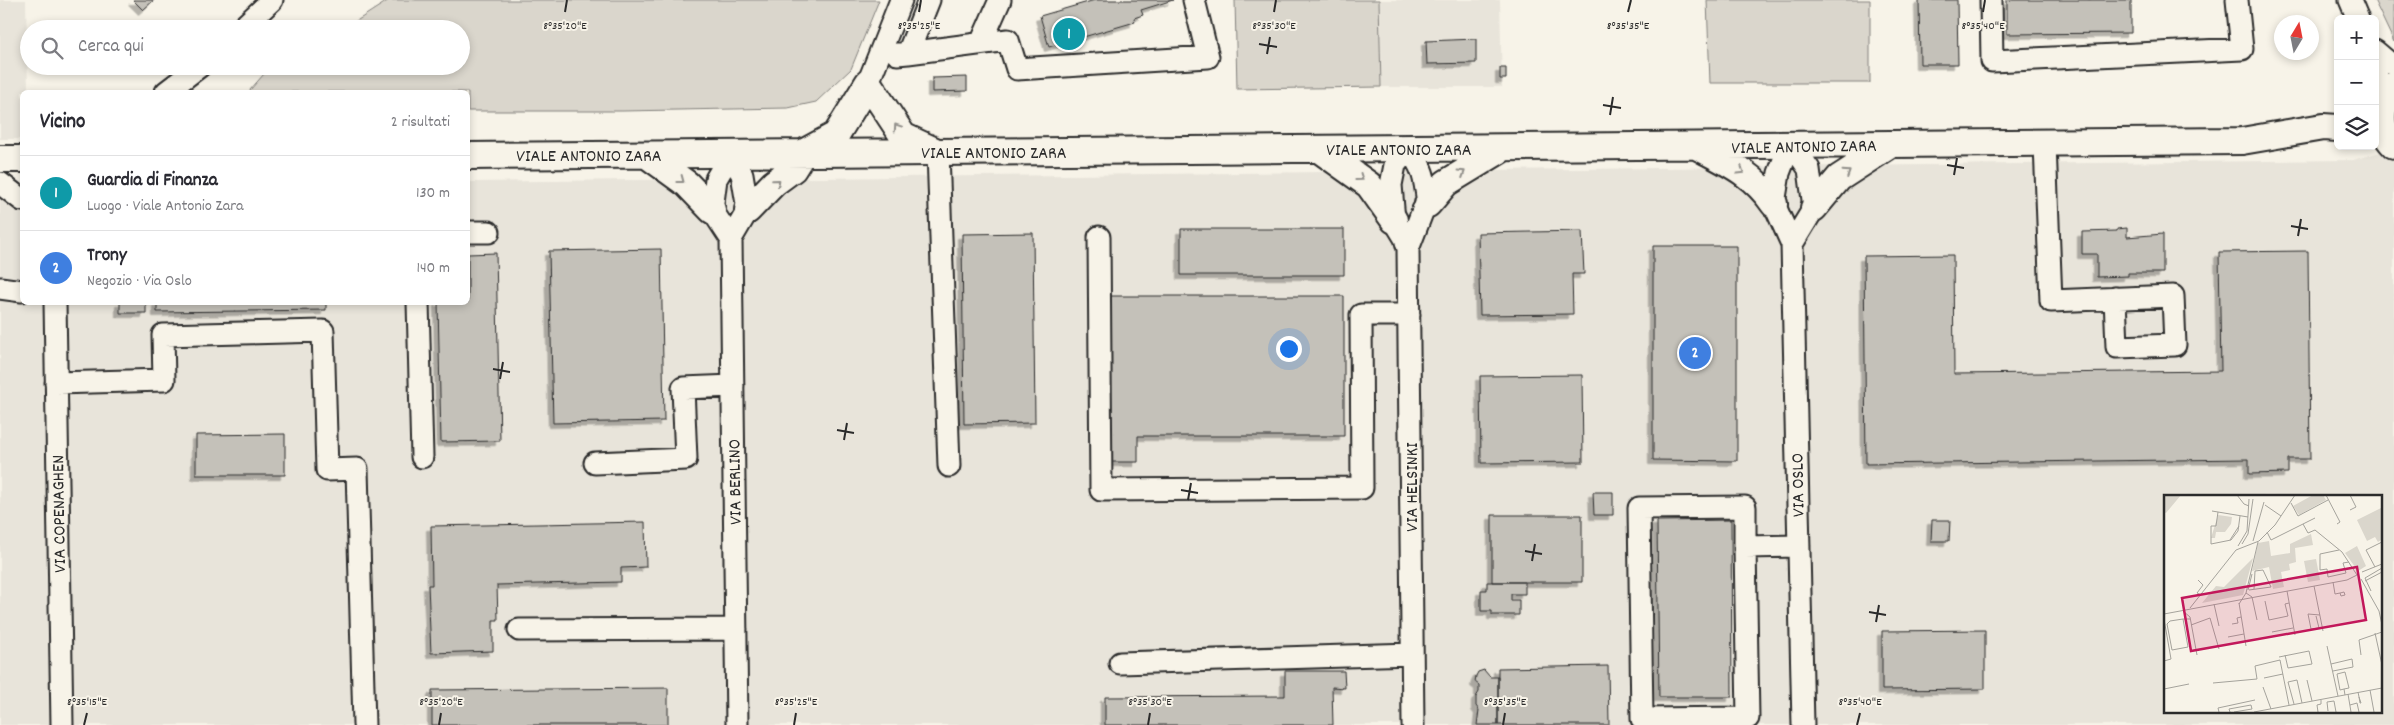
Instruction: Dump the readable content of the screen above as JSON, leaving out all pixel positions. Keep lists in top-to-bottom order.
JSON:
{
  "streets": {
    "main road": ["VIALE ANTONIO ZARA"],
    "street": [
      "VIA BERLINO",
      "VIA OSLO",
      "VIA HELSINKI",
      "VIA COPENAGHEN"
    ]
  },
  "crossings": [
    ["VIALE ANTONIO ZARA", "VIA HELSINKI"]
  ],
  "north": "top",
  "page": {
    "map_buttons": ["+", "−"],
    "pins": ["1", "2"],
    "search": "Cerca qui",
    "heading": ["Vicino", "2 risultati"],
    "list": [
      {
        "mark": "1",
        "name": "Guardia di Finanza",
        "note": "Luogo · Viale Antonio Zara",
        "value": "130 m"
      },
      {
        "mark": "2",
        "name": "Trony",
        "note": "Negozio · Via Oslo",
        "value": "140 m"
      }
    ]
  },
  "coordinates": [
    "8°35'20\"E",
    "8°35'25\"E",
    "8°35'30\"E",
    "8°35'35\"E",
    "8°35'40\"E",
    "8°35'15\"E"
  ]
}
